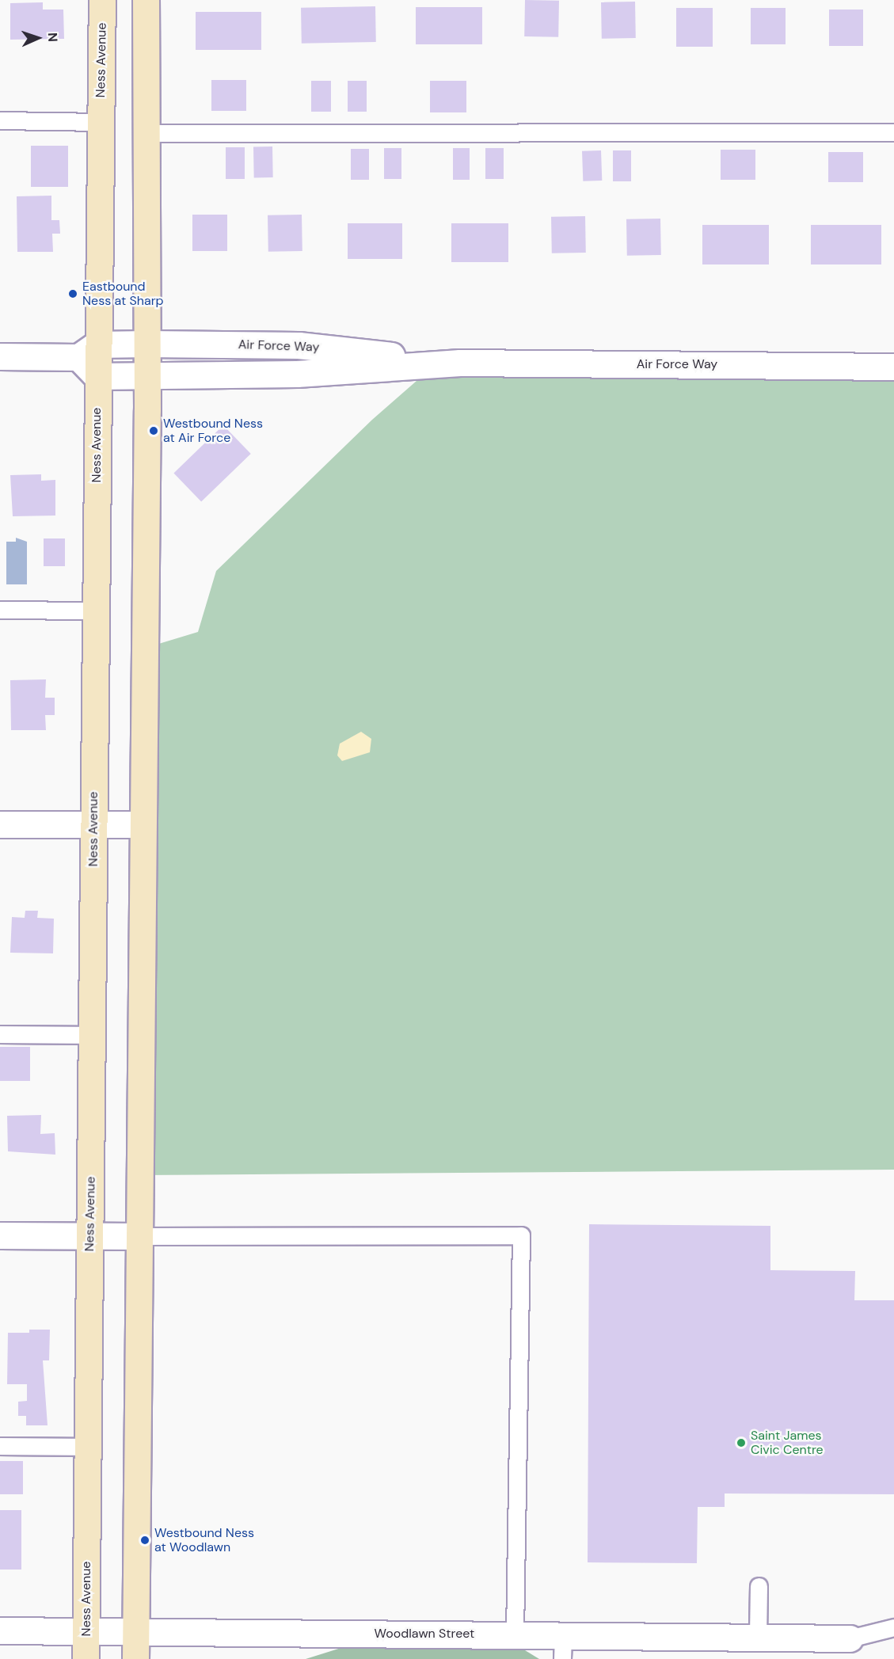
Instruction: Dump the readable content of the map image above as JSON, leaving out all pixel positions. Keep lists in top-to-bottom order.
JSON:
{
  "streets": {
    "main road": ["Ness Avenue"],
    "street": ["Air Force Way", "Woodlawn Street"]
  },
  "crossings": [
    ["Ness Avenue", "Air Force Way"],
    ["Ness Avenue", "Woodlawn Street"]
  ],
  "places": [
    "Eastbound Ness at Sharp",
    "Westbound Ness at Air Force",
    "Saint James Civic Centre",
    "Westbound Ness at Woodlawn"
  ],
  "north": "right"
}
